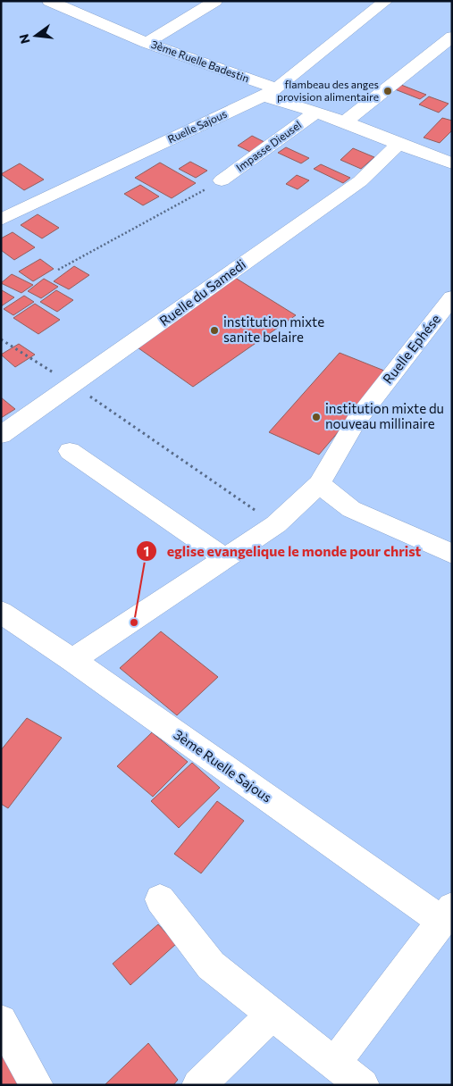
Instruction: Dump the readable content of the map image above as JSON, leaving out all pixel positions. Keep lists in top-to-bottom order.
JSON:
{
  "streets": {
    "street": [
      "3ème Ruelle Badestin",
      "Ruelle Sajous",
      "Impasse Dieusel",
      "Ruelle du Samedi",
      "Ruelle Ephése",
      "3ème Ruelle Sajous"
    ]
  },
  "crossings": [
    ["3ème Ruelle Badestin", "Ruelle Sajous"],
    ["Ruelle Ephése", "3ème Ruelle Sajous"]
  ],
  "places": [
    "flambeau des anges provision alimentaire",
    "institution mixte sanite belaire",
    "institution mixte du nouveau millinaire",
    "eglise evangelique le monde pour christ"
  ],
  "north": "left"
}
